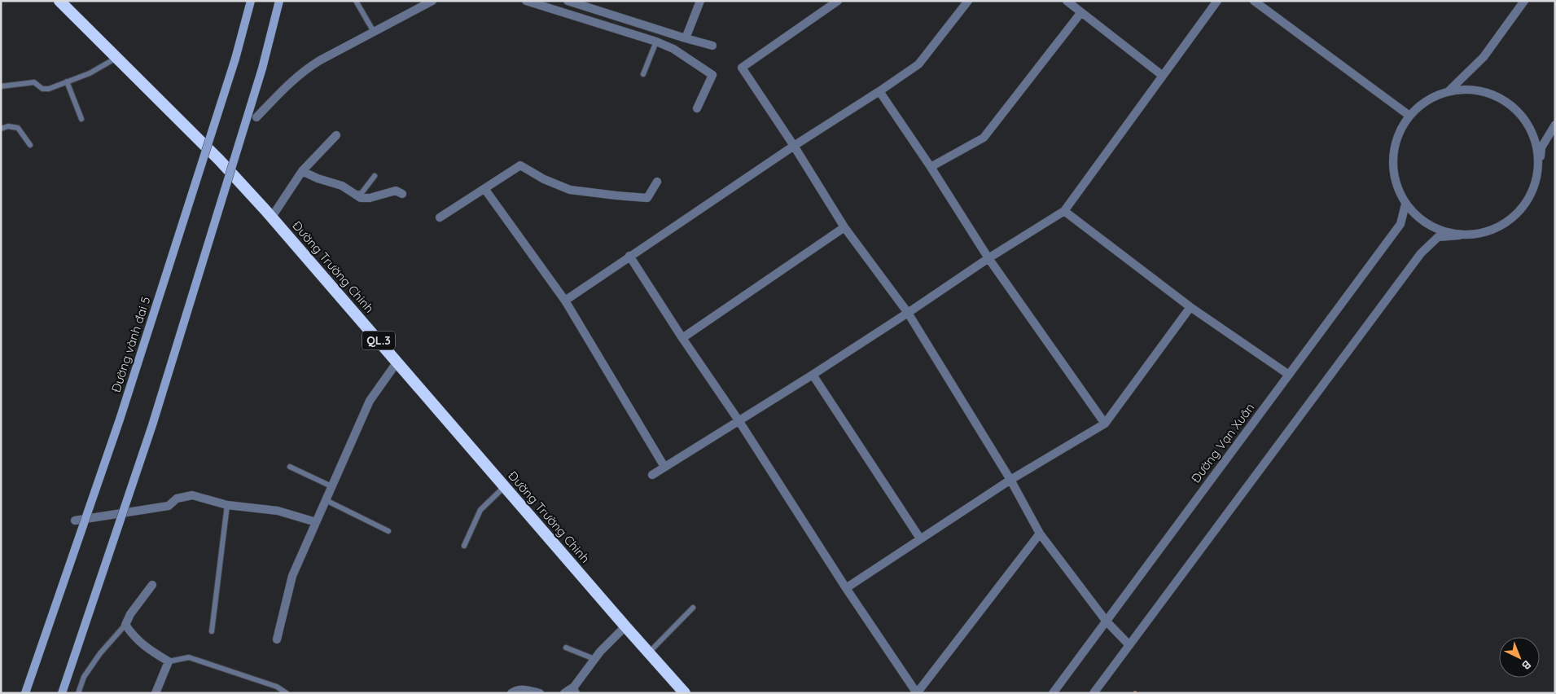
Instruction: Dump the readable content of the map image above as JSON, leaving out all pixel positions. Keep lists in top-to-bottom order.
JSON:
{
  "streets": {
    "highway": ["Đường Trường Chinh", "QL.3"],
    "main road": ["Đường vành đai 5"],
    "street": ["Đường Vạn Xuân"]
  },
  "north": "bottom right"
}
